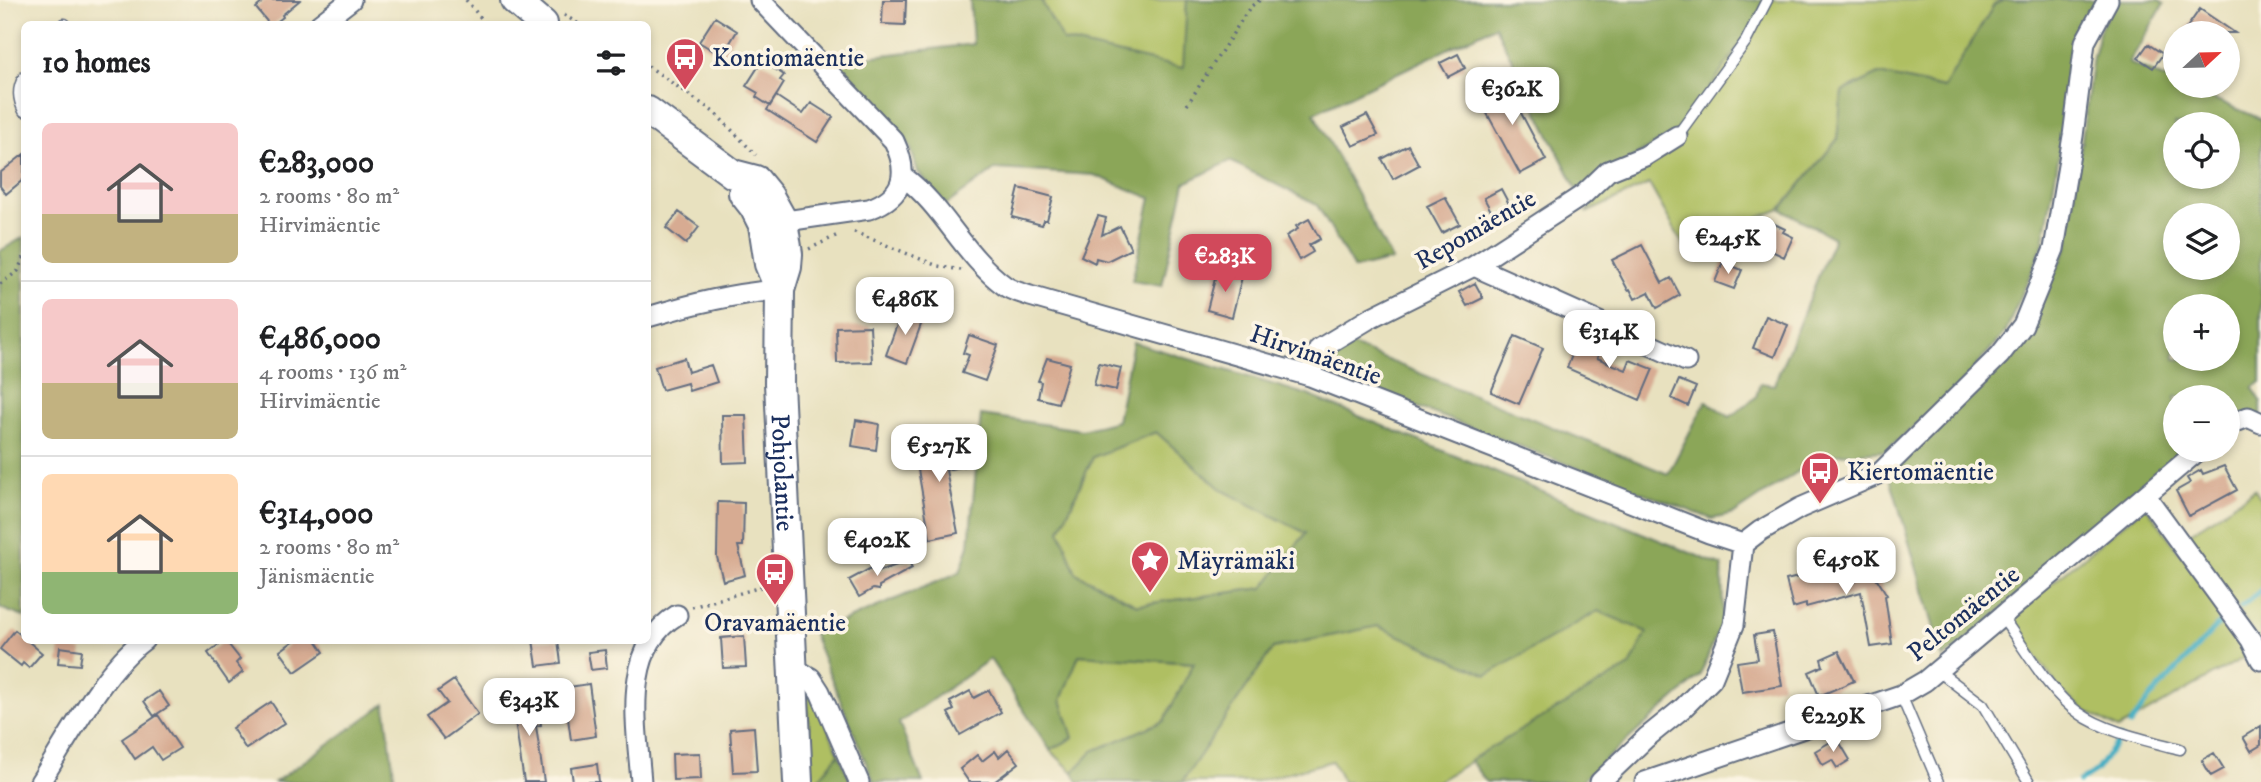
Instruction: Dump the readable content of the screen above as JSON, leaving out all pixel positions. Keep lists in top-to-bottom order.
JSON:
{
  "streets": {
    "street": [
      "Repomäentie",
      "Hirvimäentie",
      "Pohjolantie",
      "Peltomäentie"
    ]
  },
  "crossings": [
    ["Repomäentie", "Hirvimäentie"]
  ],
  "places": {
    "bus stop": ["Kontiomäentie", "Kiertomäentie", "Oravamäentie"],
    "place": ["Mäyrämäki"]
  },
  "north": "right",
  "page": {
    "map_buttons": ["+", "−"],
    "heading": "10 homes",
    "price": [
      "€362K",
      "€245K",
      "€283K",
      "€486K",
      "€314K",
      "€527K",
      "€402K",
      "€450K",
      "€343K",
      "€229K"
    ],
    "list": [
      {
        "name": "€283,000",
        "note": "2 rooms · 80 m² · Hirvimäentie"
      },
      {
        "name": "€486,000",
        "note": "4 rooms · 136 m² · Hirvimäentie"
      },
      {
        "name": "€314,000",
        "note": "2 rooms · 80 m² · Jänismäentie"
      }
    ]
  }
}
